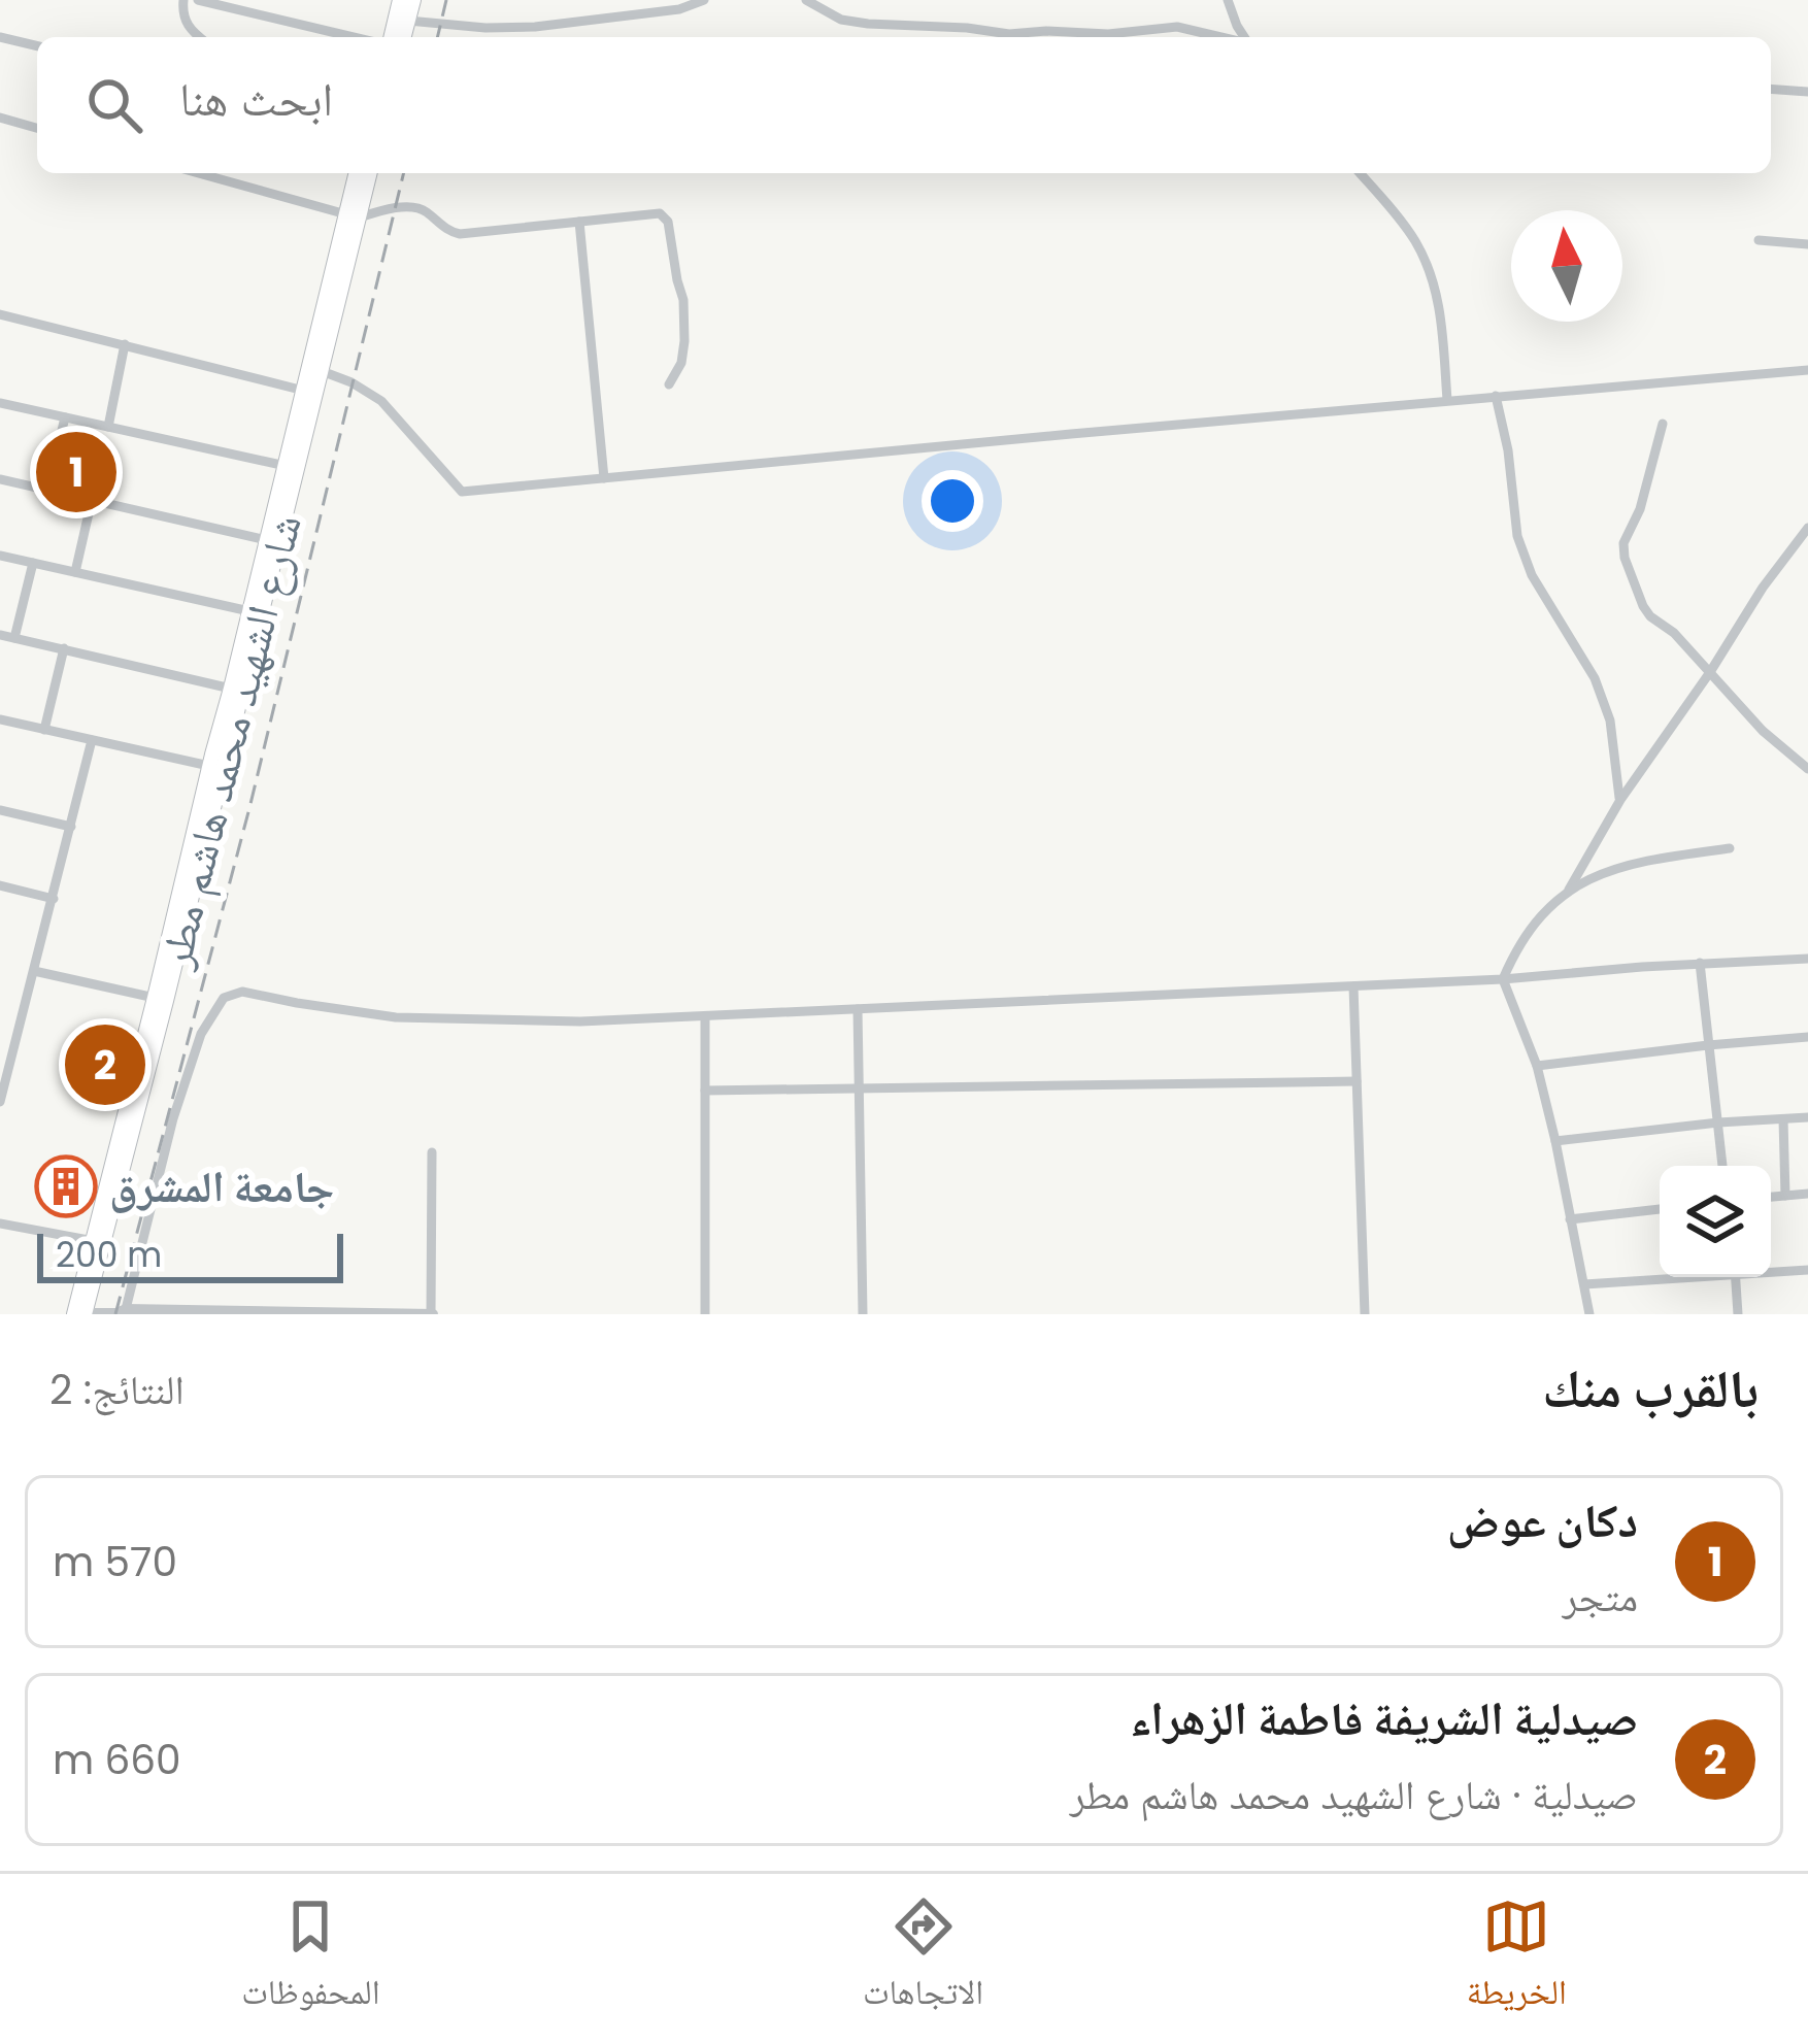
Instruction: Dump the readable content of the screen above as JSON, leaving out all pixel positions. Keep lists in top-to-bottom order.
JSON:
{
  "streets": {
    "main road": ["شارع الشهيد محمد هاشم مطر"]
  },
  "places": {
    "building": ["جامعة المشرق"]
  },
  "scale_bar": "200 m",
  "north": "top",
  "page": {
    "search": "ابحث هنا",
    "pins": ["1", "2"],
    "scale": "200 m",
    "heading": ["بالقرب منك", "النتائج: 2"],
    "list": [
      {
        "mark": "1",
        "name": "دكان عوض",
        "note": "متجر",
        "value": "570 m"
      },
      {
        "mark": "2",
        "name": "صيدلية الشريفة فاطمة الزهراء",
        "note": "صيدلية · شارع الشهيد محمد هاشم مطر",
        "value": "660 m"
      }
    ],
    "nav": ["الخريطة", "الاتجاهات", "المحفوظات"]
  }
}
